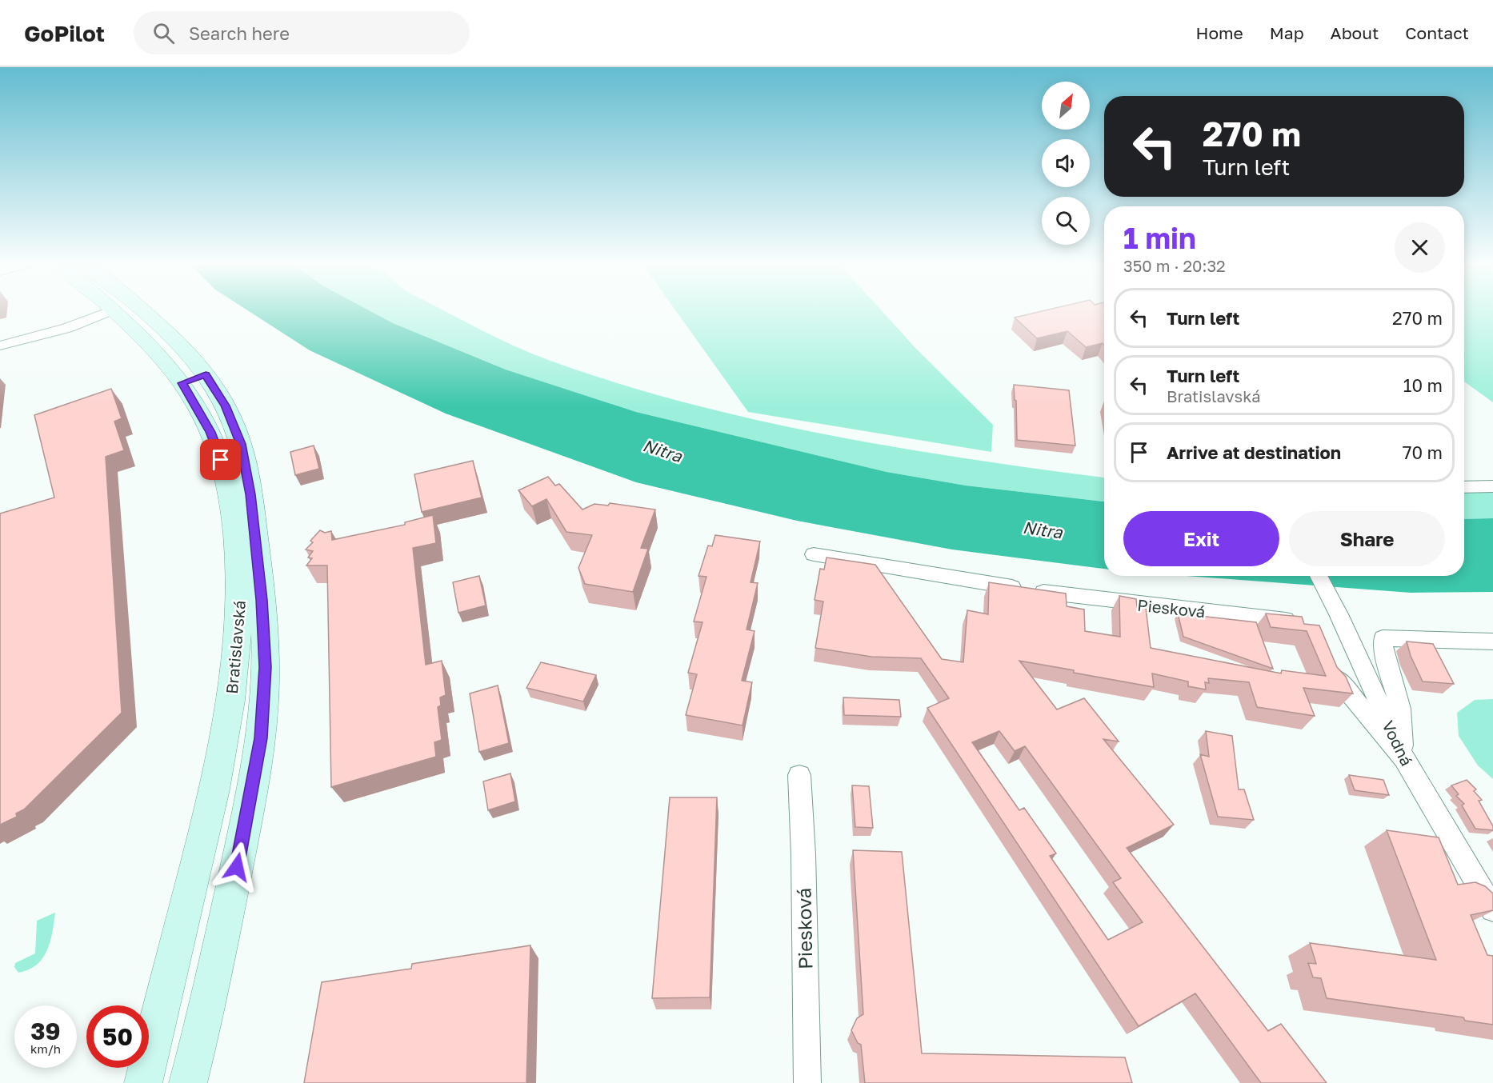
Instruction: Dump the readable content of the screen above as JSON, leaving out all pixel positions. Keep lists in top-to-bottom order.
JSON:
{
  "streets": {
    "main road": ["Bratislavská"],
    "street": ["Piesková", "Vodná"]
  },
  "water": ["Nitra"],
  "north": "top right",
  "page": {
    "header": "GoPilot",
    "search": "Search here",
    "nav": [
      "Home",
      "Map",
      "About",
      "Contact"
    ],
    "turn": ["270 m", "Turn left"],
    "heading": ["1 min", "350 m · 20:32"],
    "list": [
      {
        "name": "Turn left",
        "value": "270 m"
      },
      {
        "name": "Turn left",
        "note": "Bratislavská",
        "value": "10 m"
      },
      {
        "name": "Arrive at destination",
        "value": "70 m"
      }
    ],
    "buttons": ["Exit", "Share"],
    "speed": "39 km/h",
    "limit": "50"
  }
}
